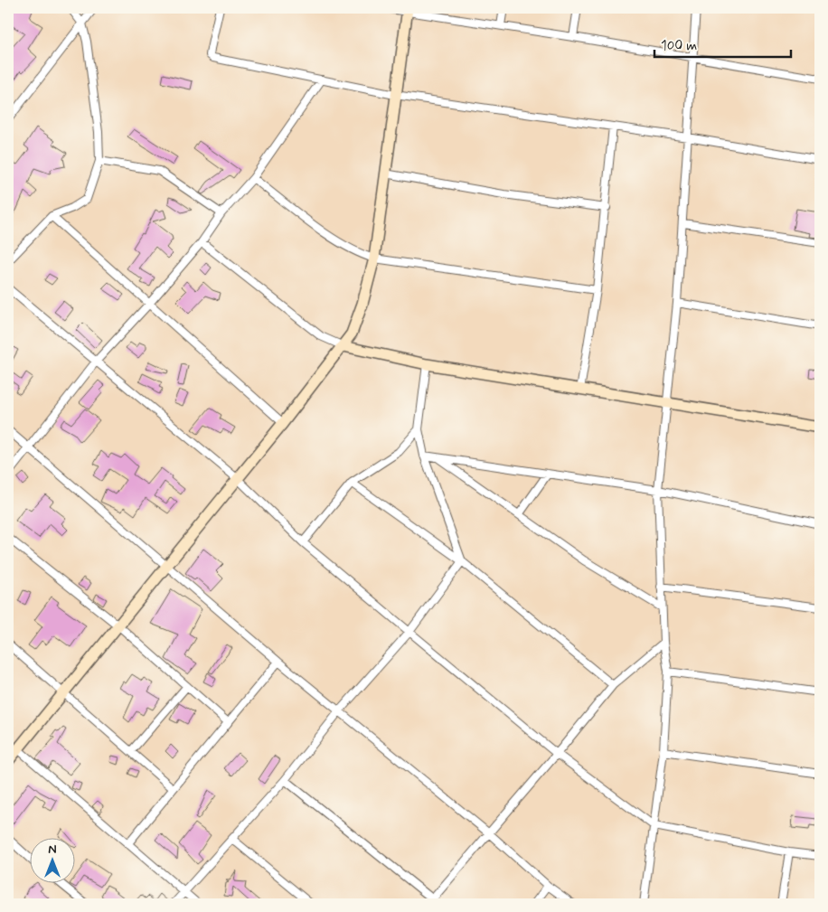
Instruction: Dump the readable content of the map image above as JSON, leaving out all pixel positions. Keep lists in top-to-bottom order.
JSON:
{
  "scale_bar": "100 m",
  "north": "top"
}
